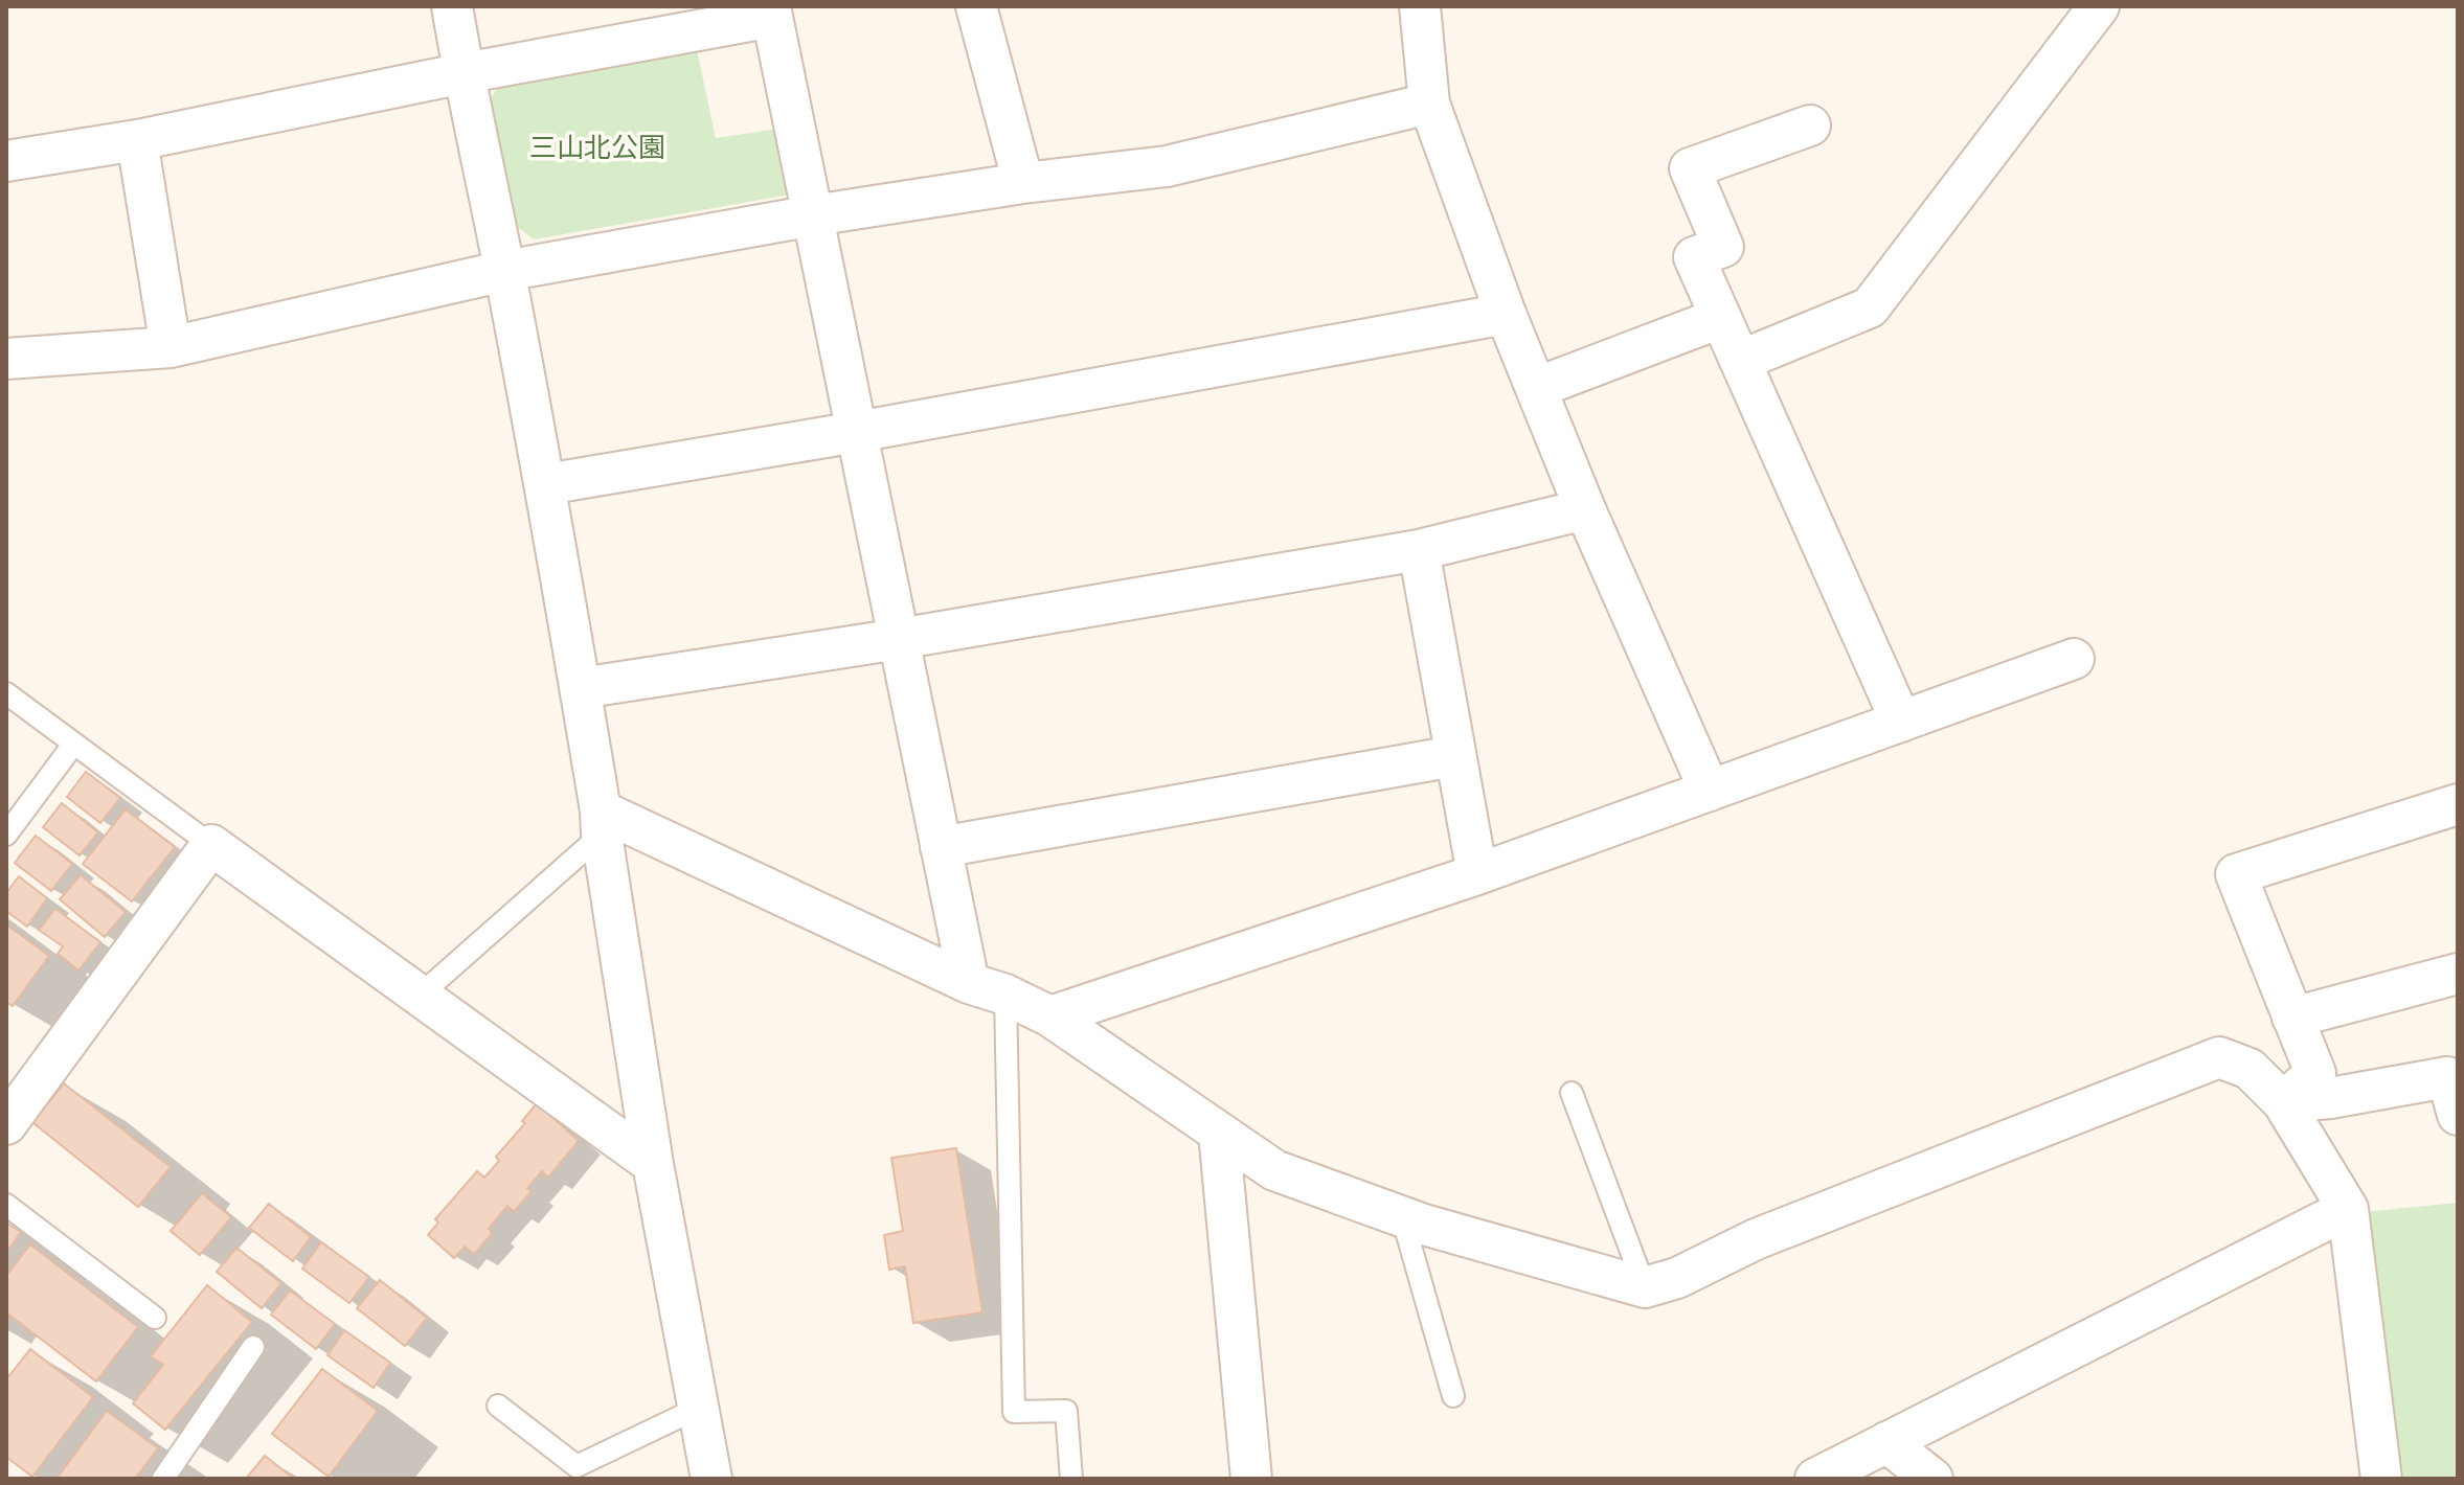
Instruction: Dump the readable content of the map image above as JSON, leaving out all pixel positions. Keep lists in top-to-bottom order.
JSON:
{
  "parks": ["三山北公園"]
}
